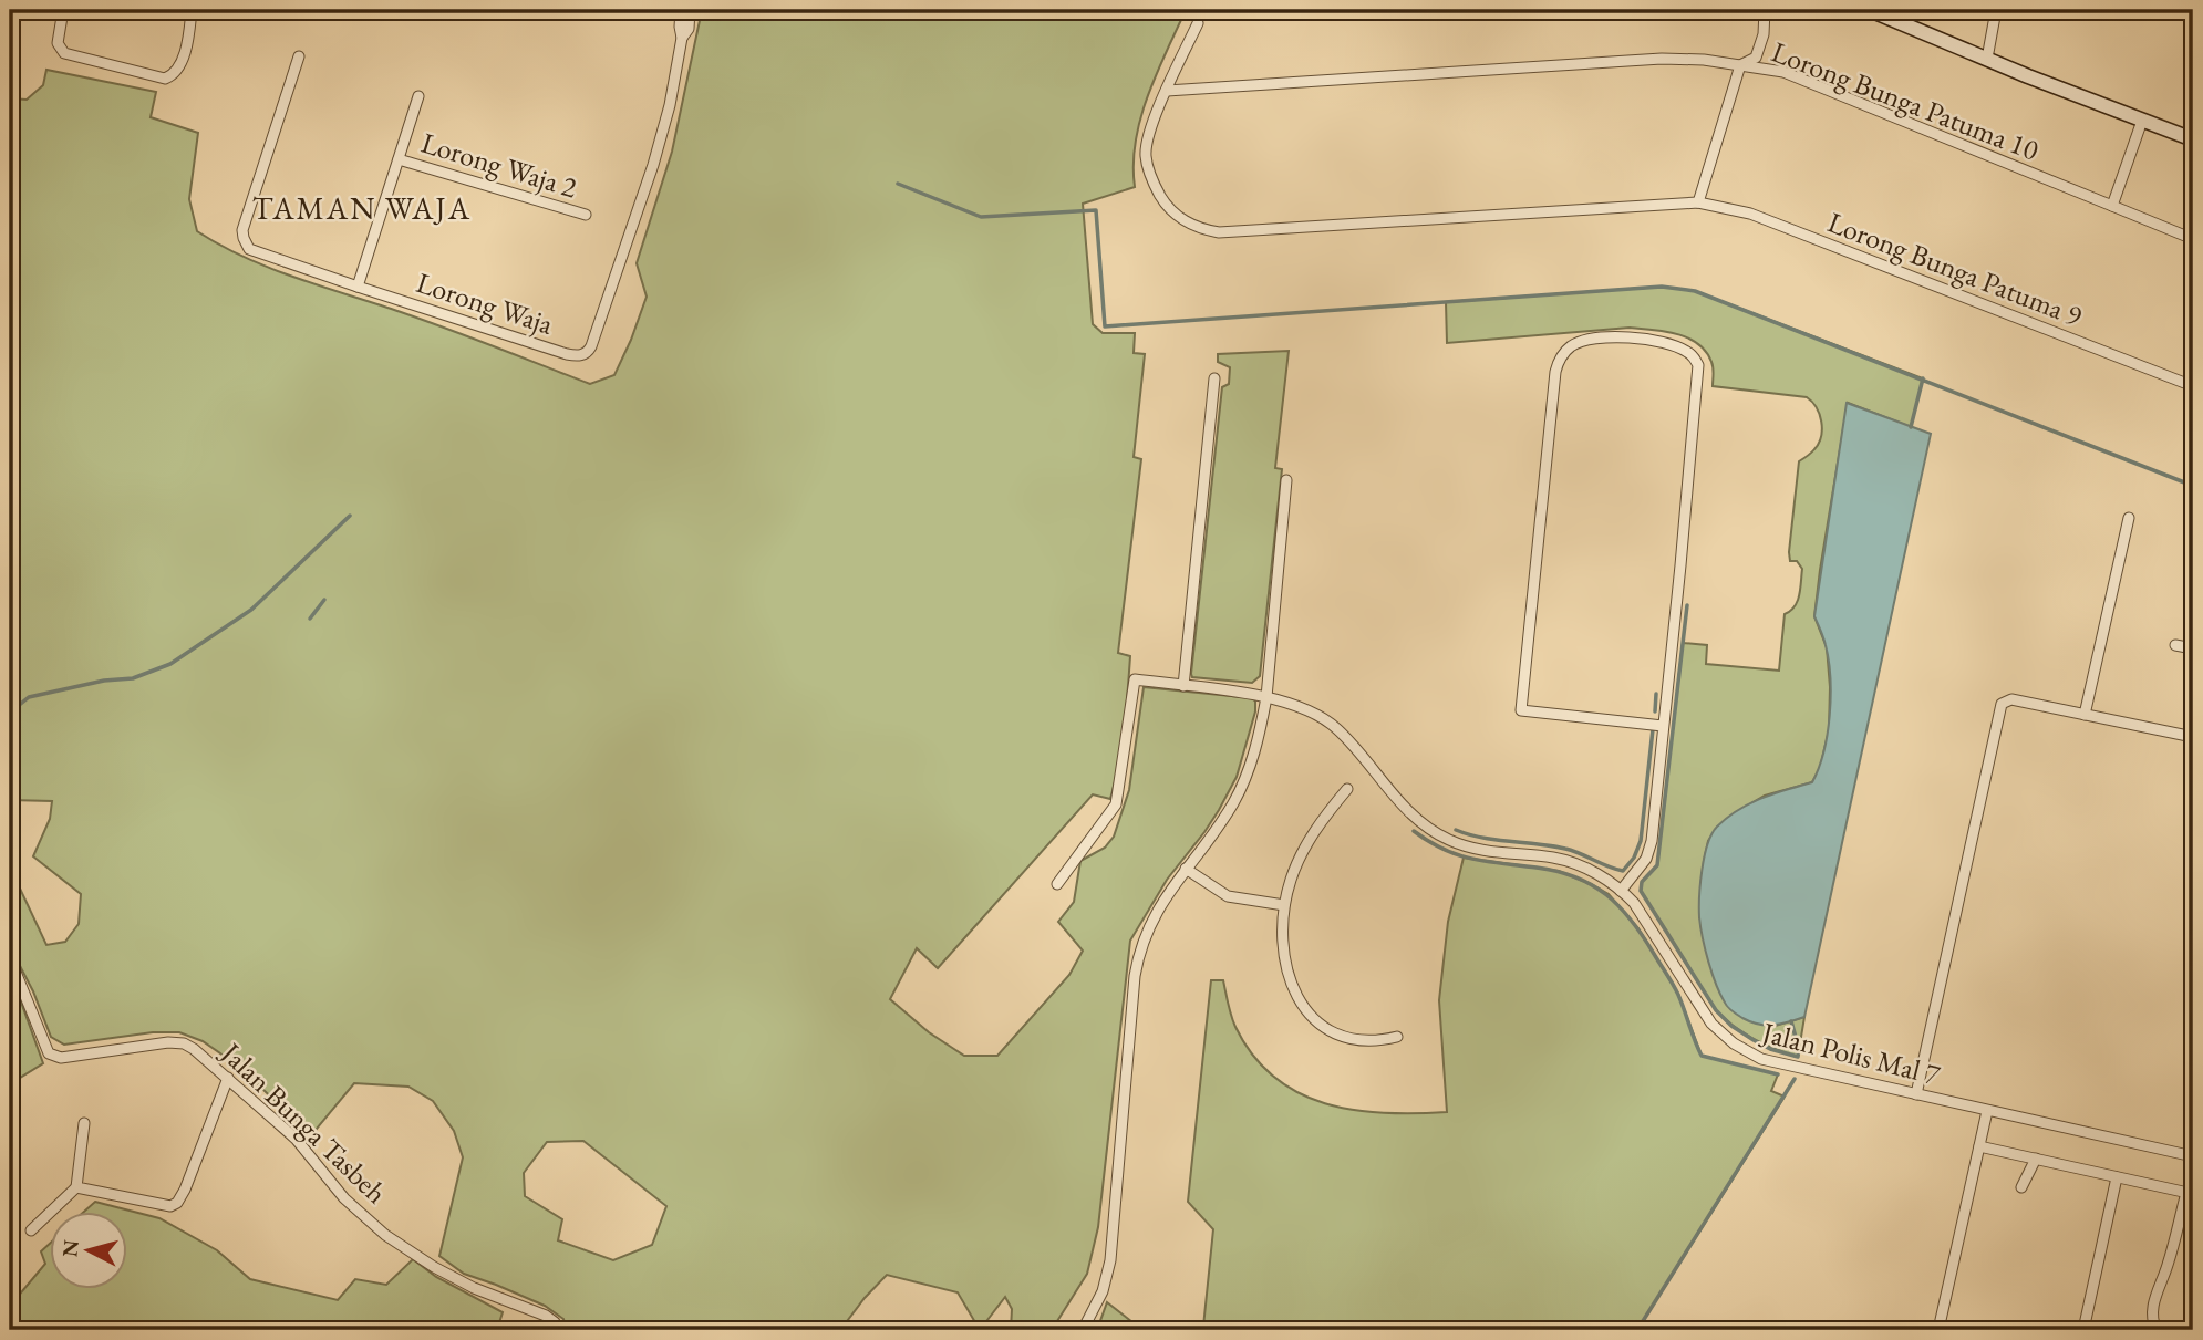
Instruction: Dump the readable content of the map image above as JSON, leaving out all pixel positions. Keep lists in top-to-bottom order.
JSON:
{
  "streets": {
    "street": [
      "Lorong Bunga Patuma 10",
      "Lorong Waja 2",
      "Lorong Bunga Patuma 9",
      "Lorong Waja",
      "Jalan Polis Mal 7",
      "Jalan Bunga Tasbeh"
    ]
  },
  "crossings": [
    ["Lorong Bunga Patuma 10", "Lorong Bunga Patuma 9"]
  ],
  "districts": ["TAMAN WAJA"],
  "north": "left"
}
